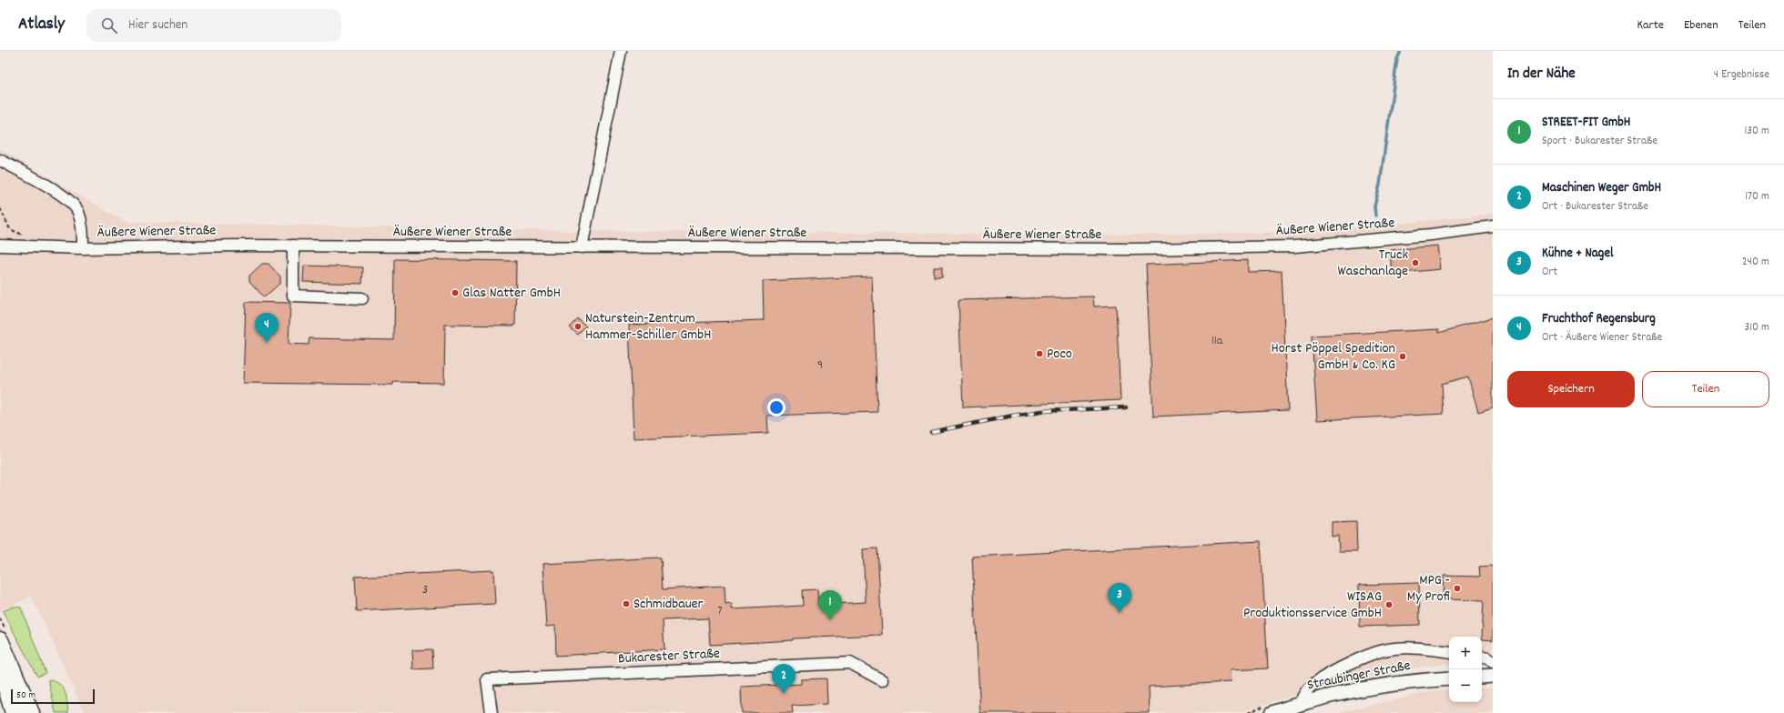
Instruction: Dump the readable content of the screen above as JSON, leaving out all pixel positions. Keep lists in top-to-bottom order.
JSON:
{
  "streets": {
    "main road": ["Straubinger Straße"],
    "street": ["Äußere Wiener Straße", "Bukarester Straße"]
  },
  "places": [
    "Truck Waschanlage",
    "Glas Natter GmbH",
    "Naturstein-Zentrum Hammer-Schiller GmbH",
    "Poco",
    "Horst Pöppel Spedition GmbH & Co. KG",
    "MPG - My Profi",
    "Schmidbauer",
    "WISAG Produktionsservice GmbH"
  ],
  "house_numbers": [
    "11a",
    "9",
    "3",
    "7"
  ],
  "scale_bar": "50 m",
  "page": {
    "header": "Atlasly",
    "search": "Hier suchen",
    "nav": ["Karte", "Ebenen", "Teilen"],
    "heading": ["In der Nähe", "4 Ergebnisse"],
    "list": [
      {
        "mark": "1",
        "name": "STREET-FIT GmbH",
        "note": "Sport · Bukarester Straße",
        "value": "130 m"
      },
      {
        "mark": "2",
        "name": "Maschinen Weger GmbH",
        "note": "Ort · Bukarester Straße",
        "value": "170 m"
      },
      {
        "mark": "3",
        "name": "Kühne + Nagel",
        "note": "Ort",
        "value": "240 m"
      },
      {
        "mark": "4",
        "name": "Fruchthof Regensburg",
        "note": "Ort · Äußere Wiener Straße",
        "value": "310 m"
      }
    ],
    "pins": [
      "4",
      "3",
      "1",
      "2"
    ],
    "buttons": ["Speichern", "Teilen"],
    "map_buttons": ["+", "−"],
    "scale": "50 m"
  }
}
